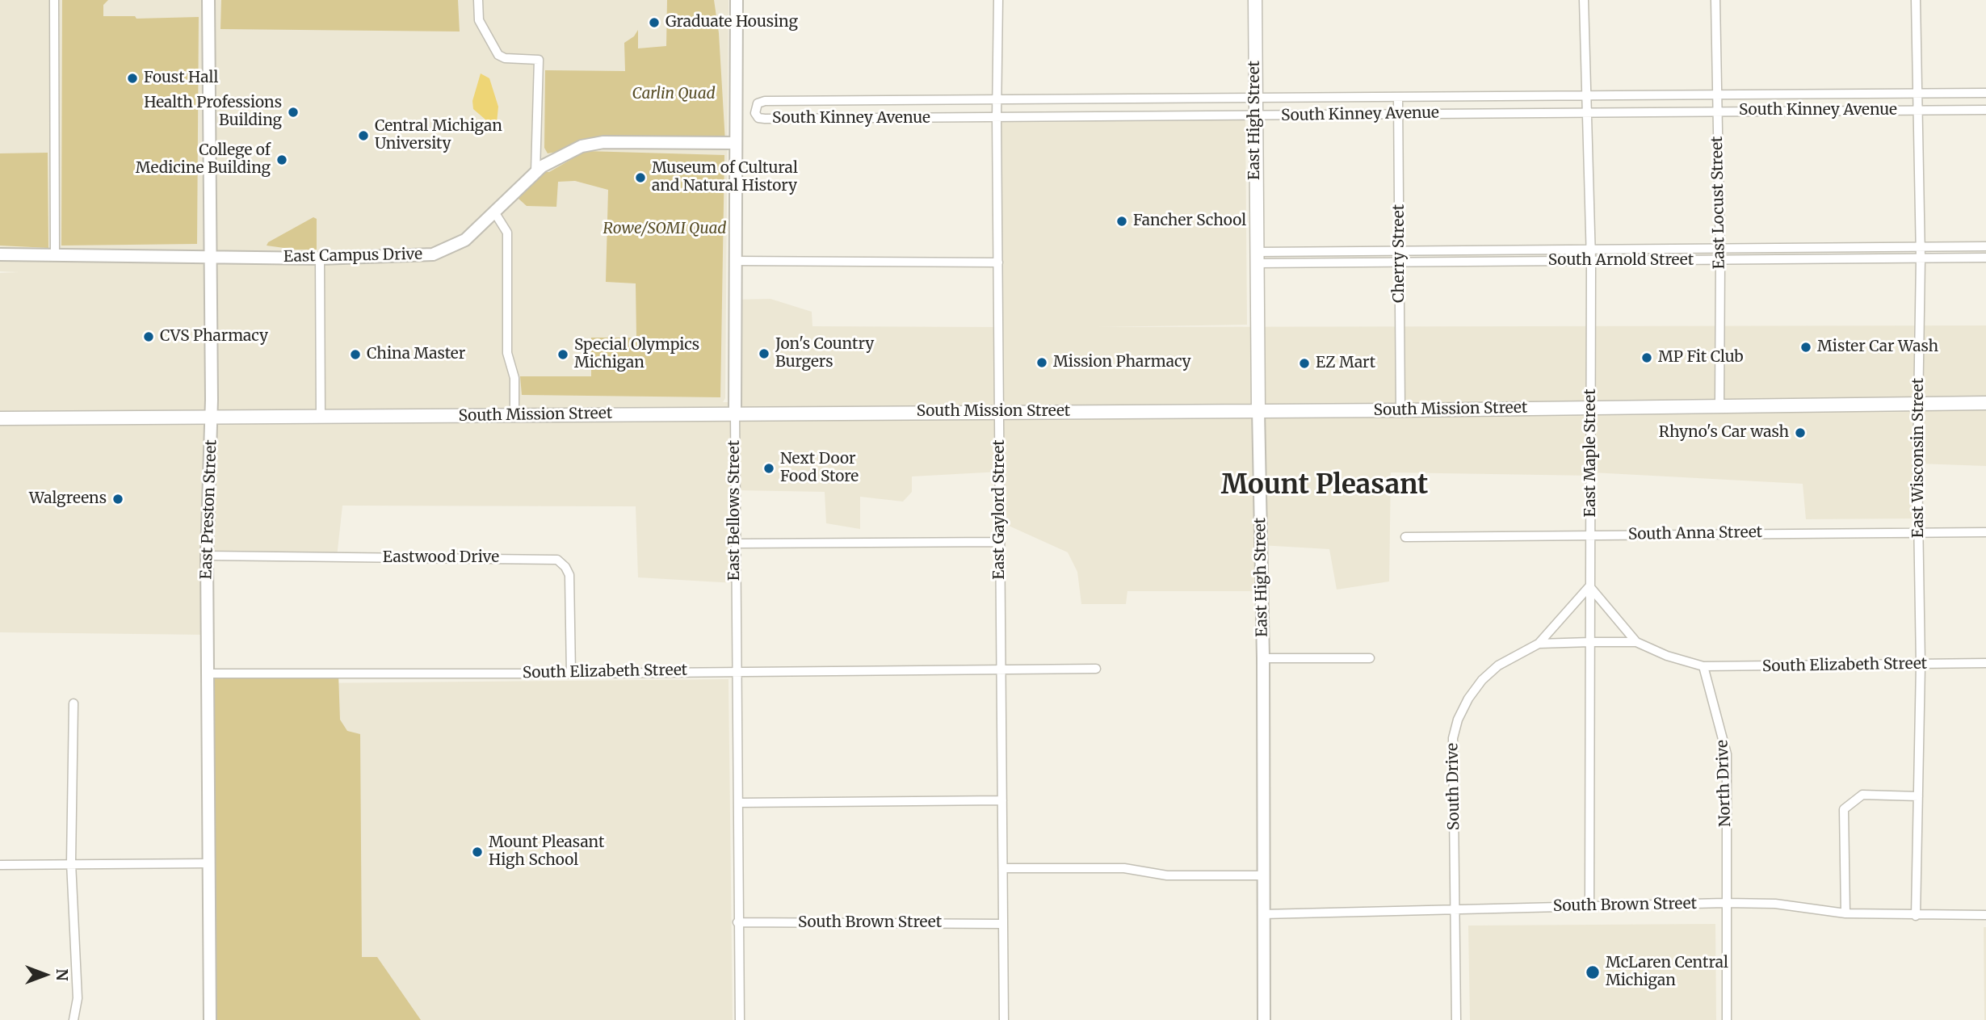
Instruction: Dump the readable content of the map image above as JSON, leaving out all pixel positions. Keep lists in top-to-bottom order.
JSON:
{
  "streets": {
    "main road": ["East High Street", "South Mission Street"],
    "street": [
      "South Kinney Avenue",
      "East Locust Street",
      "Cherry Street",
      "East Campus Drive",
      "South Arnold Street",
      "East Maple Street",
      "East Wisconsin Street",
      "East Preston Street",
      "East Gaylord Street",
      "East Bellows Street",
      "South Anna Street",
      "Eastwood Drive",
      "South Elizabeth Street",
      "North Drive",
      "South Drive",
      "South Brown Street"
    ]
  },
  "crossings": [
    ["South Kinney Avenue", "East High Street"],
    ["South Kinney Avenue", "East Locust Street"],
    ["South Kinney Avenue", "Cherry Street"],
    ["South Kinney Avenue", "East Maple Street"],
    ["South Kinney Avenue", "East Wisconsin Street"],
    ["South Kinney Avenue", "East Gaylord Street"],
    ["East High Street", "South Arnold Street"],
    ["East High Street", "South Mission Street"],
    ["East High Street", "South Brown Street"],
    ["East Locust Street", "South Arnold Street"],
    ["East Locust Street", "South Mission Street"],
    ["Cherry Street", "South Arnold Street"],
    ["Cherry Street", "South Mission Street"],
    ["East Campus Drive", "East Preston Street"],
    ["East Campus Drive", "East Bellows Street"],
    ["South Arnold Street", "East Maple Street"],
    ["South Arnold Street", "East Wisconsin Street"],
    ["South Mission Street", "East Maple Street"],
    ["South Mission Street", "East Wisconsin Street"],
    ["South Mission Street", "East Preston Street"],
    ["South Mission Street", "East Gaylord Street"],
    ["South Mission Street", "East Bellows Street"],
    ["East Maple Street", "South Anna Street"],
    ["East Maple Street", "South Drive"],
    ["East Maple Street", "South Brown Street"],
    ["East Wisconsin Street", "South Anna Street"],
    ["East Wisconsin Street", "South Elizabeth Street"],
    ["East Wisconsin Street", "South Brown Street"],
    ["East Preston Street", "Eastwood Drive"],
    ["East Preston Street", "South Elizabeth Street"],
    ["East Gaylord Street", "South Elizabeth Street"],
    ["East Gaylord Street", "South Brown Street"],
    ["East Bellows Street", "South Elizabeth Street"],
    ["East Bellows Street", "South Brown Street"],
    ["Eastwood Drive", "South Elizabeth Street"],
    ["South Elizabeth Street", "North Drive"],
    ["North Drive", "South Brown Street"],
    ["South Drive", "South Brown Street"]
  ],
  "districts": ["Mount Pleasant"],
  "parks": ["Carlin Quad", "Rowe/SOMI Quad"],
  "places": [
    "Graduate Housing",
    "Foust Hall",
    "Health Professions Building",
    "Central Michigan University",
    "College of Medicine Building",
    "Museum of Cultural and Natural History",
    "Fancher School",
    "CVS Pharmacy",
    "Mister Car Wash",
    "Jon's Country Burgers",
    "China Master",
    "Special Olympics Michigan",
    "MP Fit Club",
    "Mission Pharmacy",
    "EZ Mart",
    "Rhyno's Car wash",
    "Next Door Food Store",
    "Walgreens",
    "Mount Pleasant High School",
    "McLaren Central Michigan"
  ],
  "north": "right"
}
